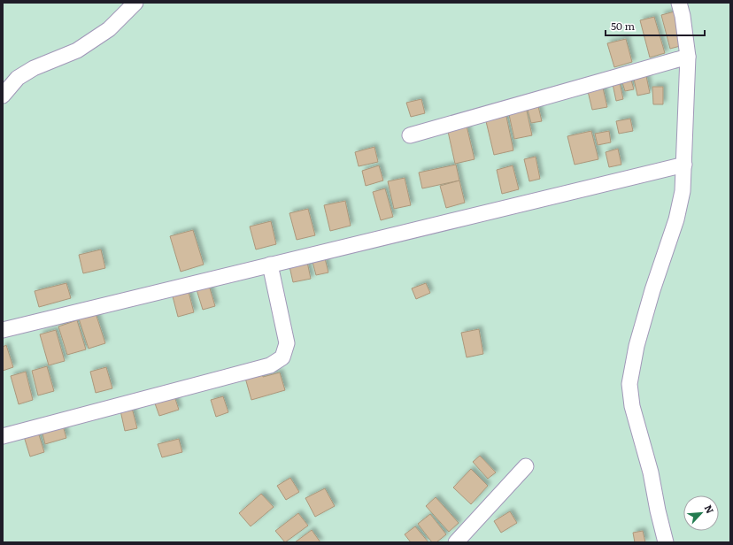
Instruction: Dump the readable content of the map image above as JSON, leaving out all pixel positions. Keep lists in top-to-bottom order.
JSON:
{
  "scale_bar": "50 m",
  "north": "top right"
}
